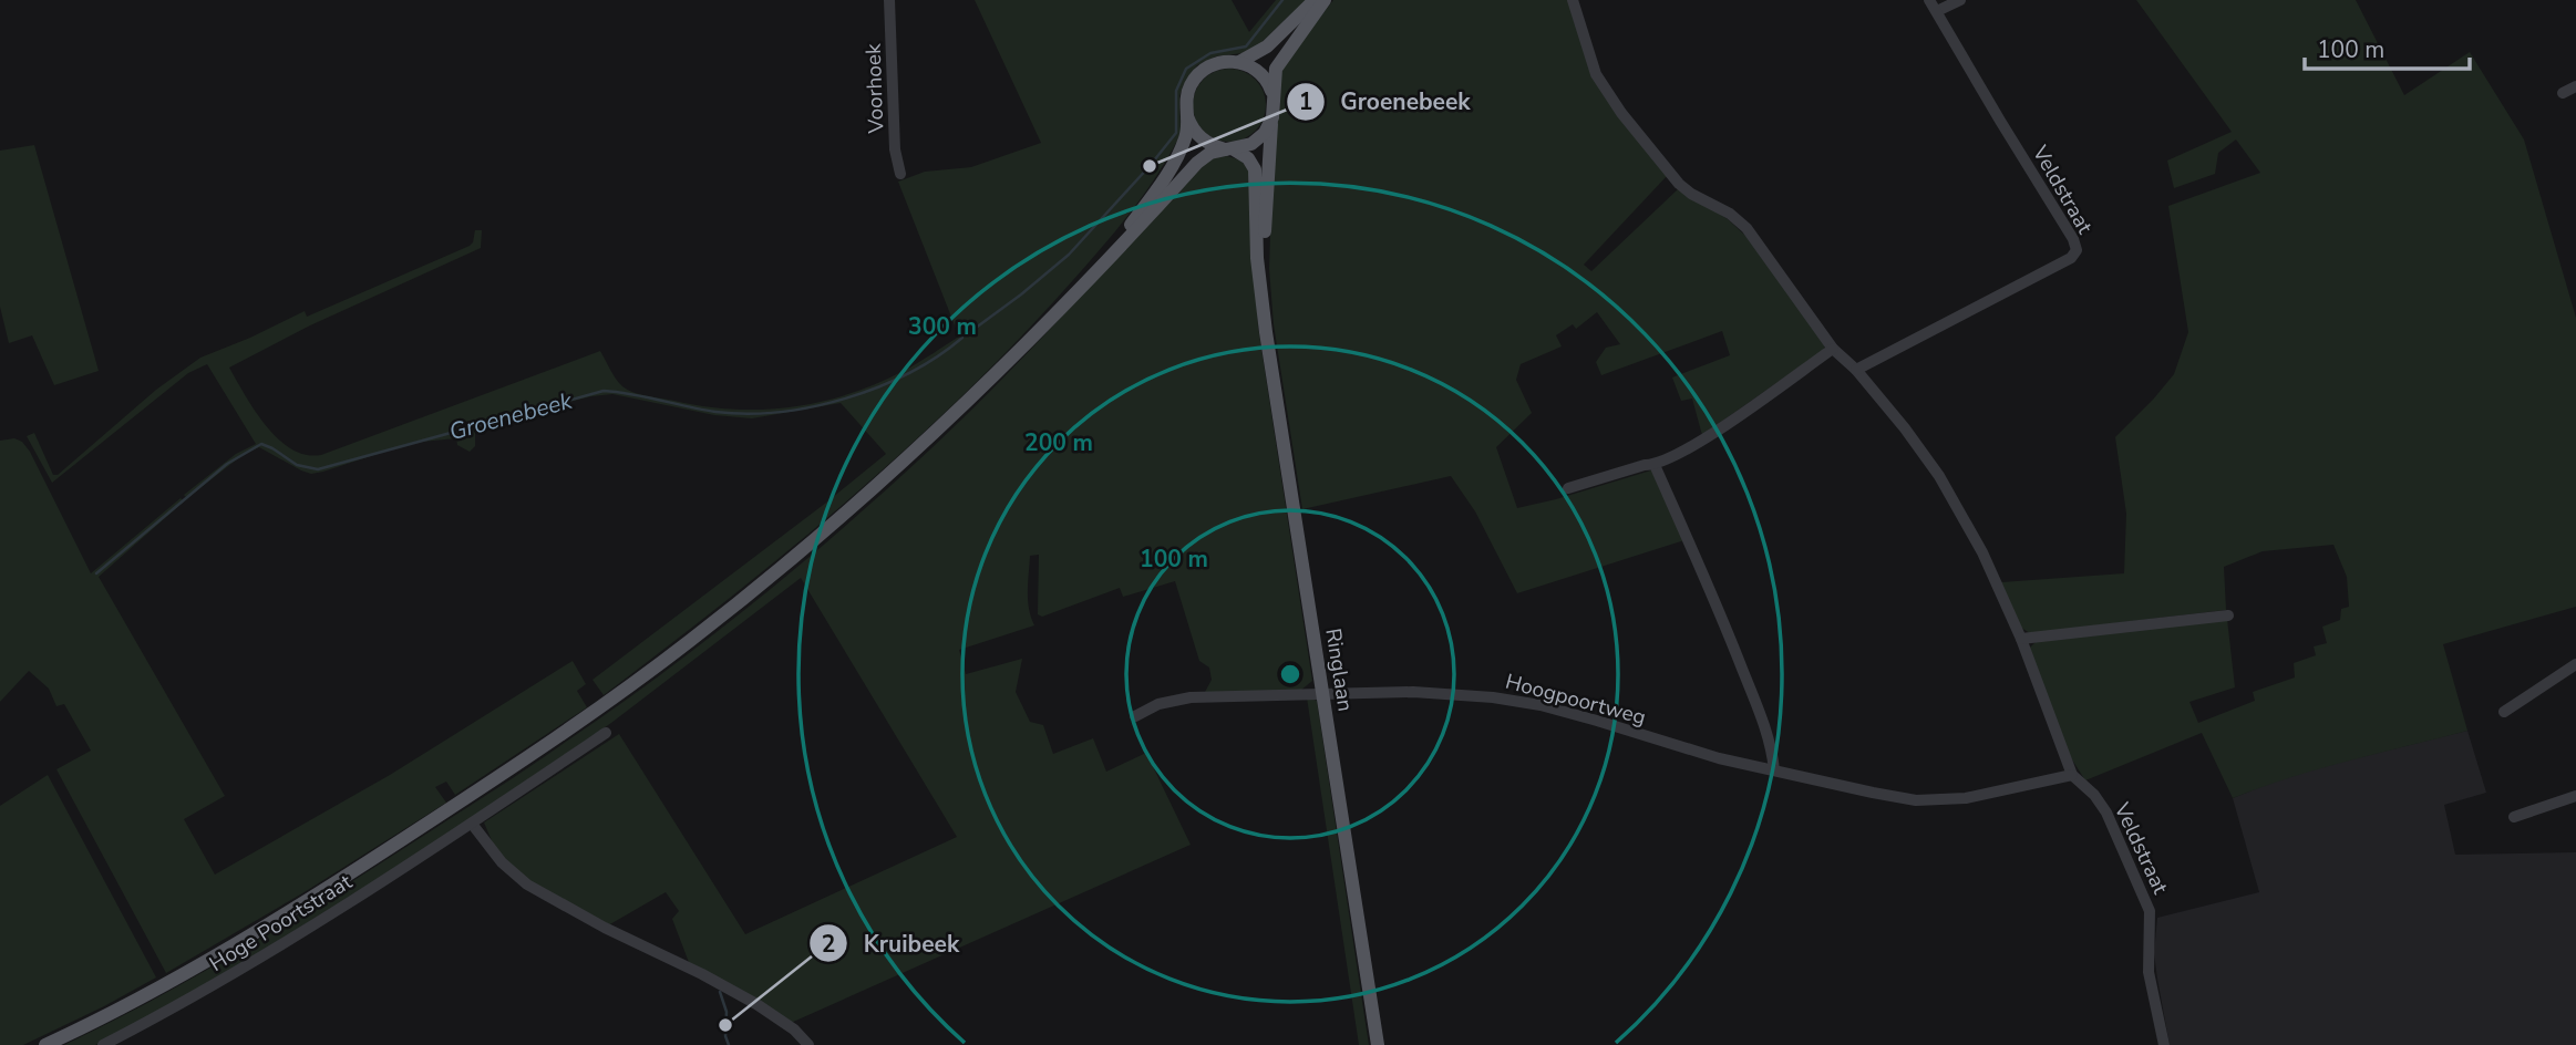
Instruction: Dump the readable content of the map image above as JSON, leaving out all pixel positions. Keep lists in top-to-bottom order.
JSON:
{
  "streets": {
    "main road": ["Ringlaan"],
    "street": [
      "Voorhoek",
      "Veldstraat",
      "Hoogpoortweg",
      "Hoge Poortstraat"
    ]
  },
  "crossings": [
    ["Veldstraat", "Hoogpoortweg"],
    ["Ringlaan", "Hoogpoortweg"]
  ],
  "water": ["Groenebeek"],
  "places": ["Groenebeek", "Kruibeek"],
  "scale_bar": "100 m",
  "rings": ["300 m", "200 m", "100 m"]
}
